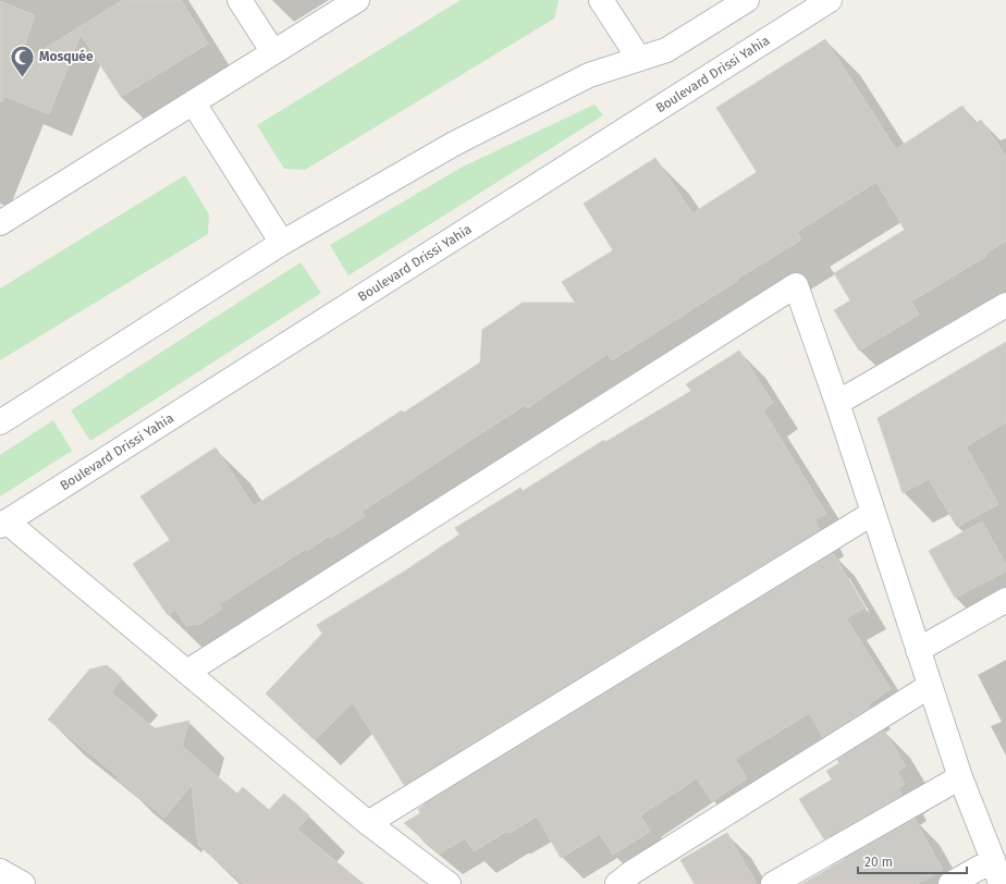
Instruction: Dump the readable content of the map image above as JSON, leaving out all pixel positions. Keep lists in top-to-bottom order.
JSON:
{
  "streets": {
    "street": ["Boulevard Drissi Yahia"]
  },
  "places": {
    "mosque": ["Mosquée"]
  },
  "scale_bar": "20 m"
}
